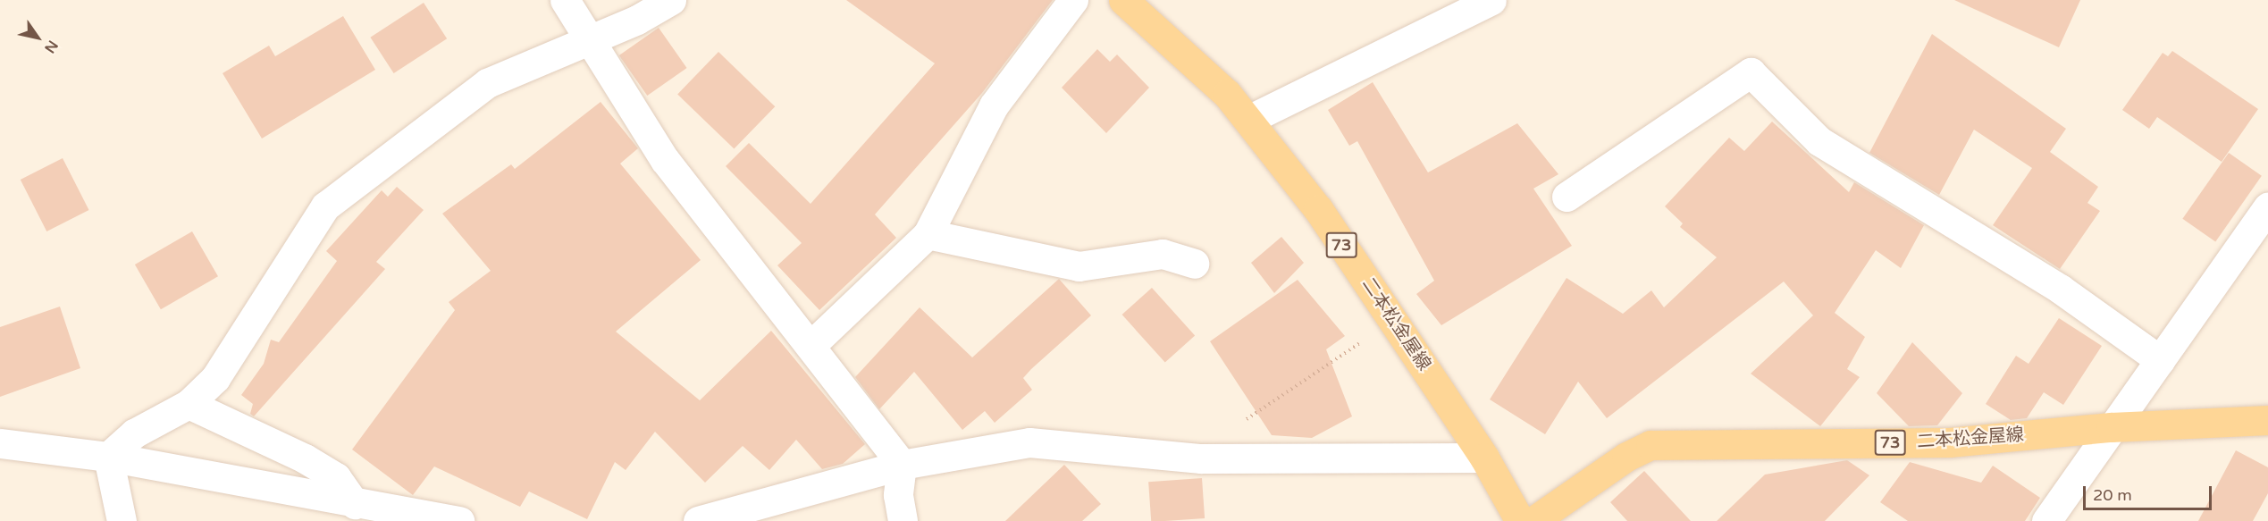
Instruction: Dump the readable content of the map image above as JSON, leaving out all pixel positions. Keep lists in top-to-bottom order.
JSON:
{
  "streets": {
    "main road": ["73", "二本松金屋線"]
  },
  "scale_bar": "20 m",
  "north": "bottom right"
}
